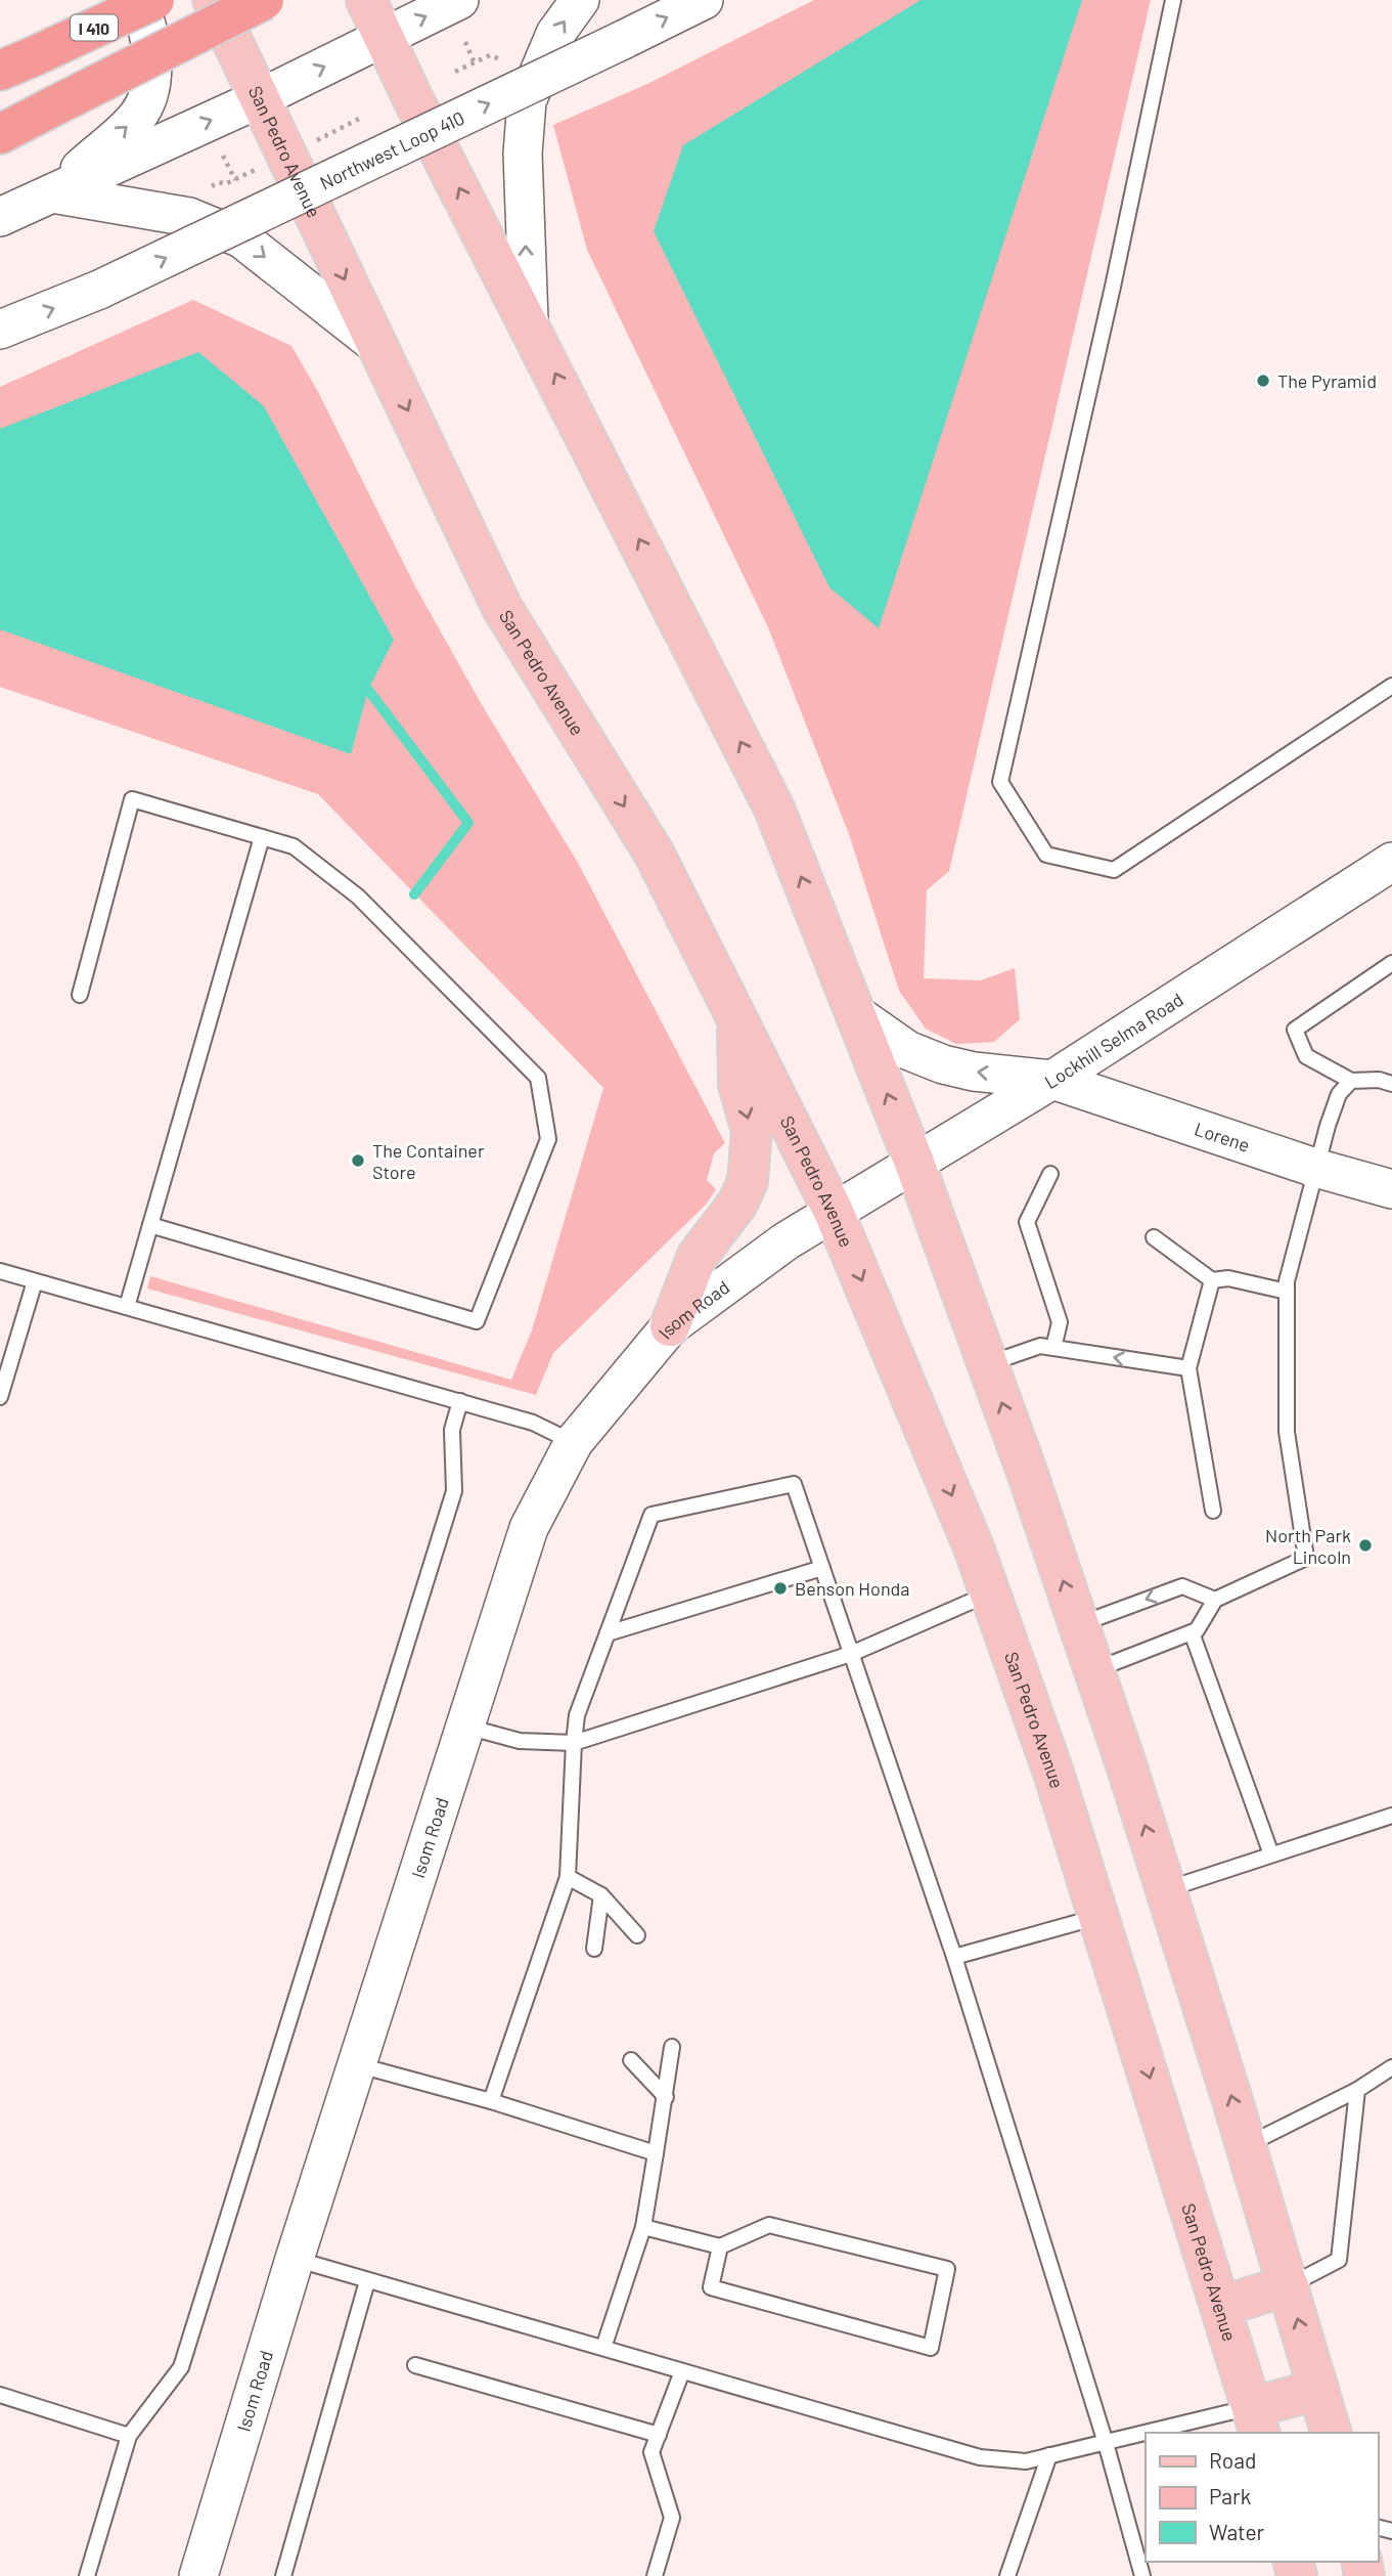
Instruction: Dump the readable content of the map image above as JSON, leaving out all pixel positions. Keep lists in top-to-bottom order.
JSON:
{
  "streets": {
    "highway": ["I 410"],
    "main road": [
      "Northwest Loop 410",
      "San Pedro Avenue",
      "Lockhill Selma Road",
      "Lorene",
      "Isom Road"
    ]
  },
  "crossings": [
    ["San Pedro Avenue", "Lockhill Selma Road"],
    ["San Pedro Avenue", "Isom Road"],
    ["Lockhill Selma Road", "Lorene"],
    ["Lockhill Selma Road", "Isom Road"]
  ],
  "one_way": ["Lorene"],
  "places": [
    "The Pyramid",
    "The Container Store",
    "North Park Lincoln",
    "Benson Honda"
  ],
  "legend": ["Road", "Park", "Water"]
}
